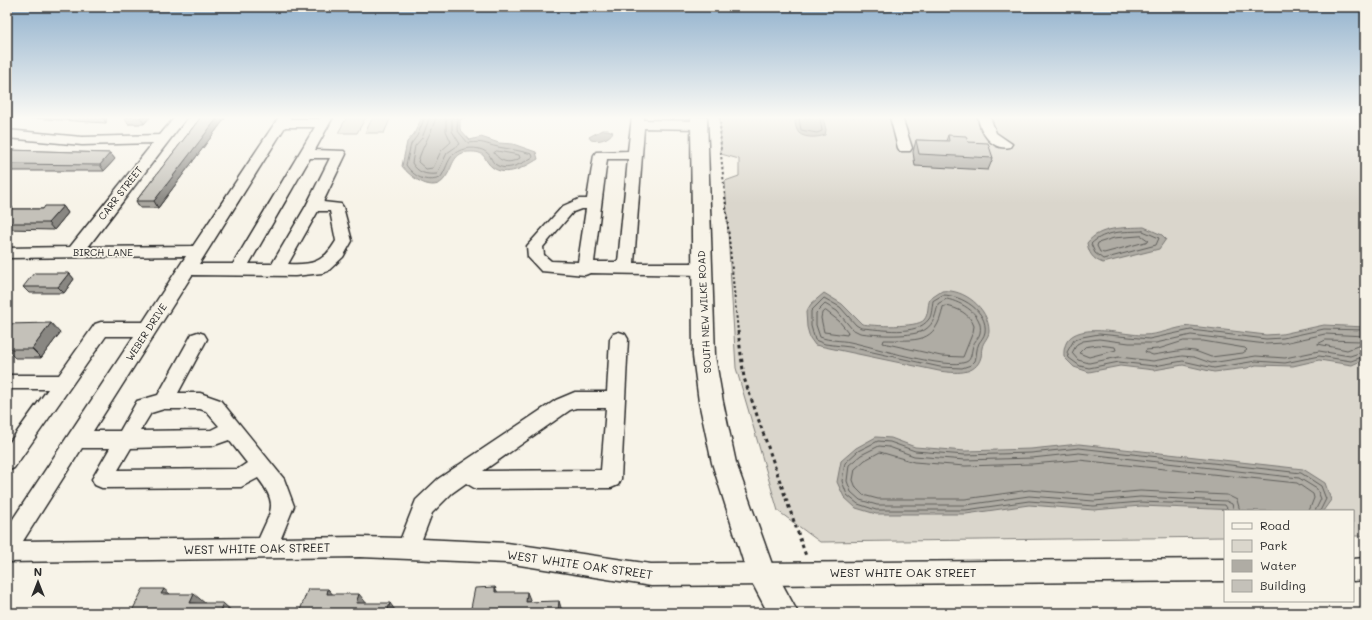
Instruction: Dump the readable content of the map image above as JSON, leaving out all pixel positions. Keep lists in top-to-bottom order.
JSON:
{
  "streets": {
    "main road": ["SOUTH NEW WILKE ROAD"],
    "street": [
      "CARR STREET",
      "BIRCH LANE",
      "WEBER DRIVE",
      "WEST WHITE OAK STREET"
    ]
  },
  "crossings": [
    ["CARR STREET", "BIRCH LANE"],
    ["BIRCH LANE", "WEBER DRIVE"],
    ["SOUTH NEW WILKE ROAD", "WEST WHITE OAK STREET"]
  ],
  "legend": [
    "Road",
    "Park",
    "Water",
    "Building"
  ],
  "north": "top"
}
